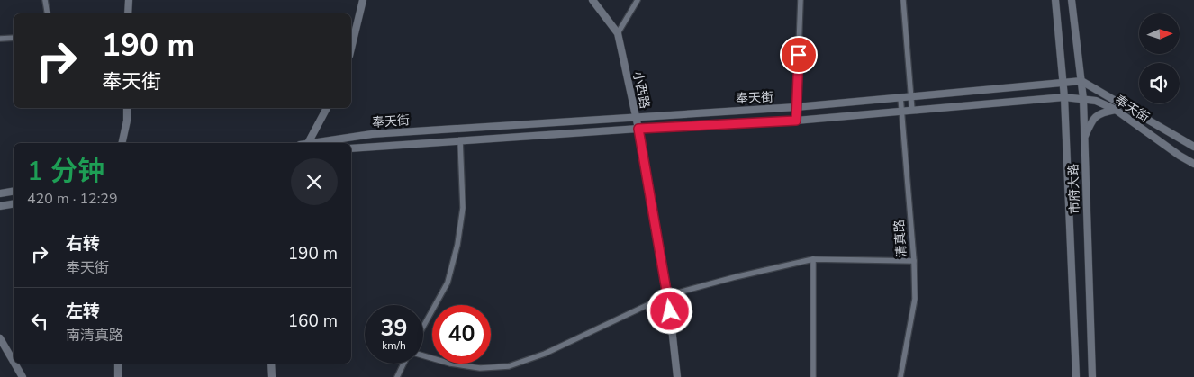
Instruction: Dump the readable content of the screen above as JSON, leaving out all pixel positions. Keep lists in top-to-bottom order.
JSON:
{
  "streets": {
    "main road": ["小西路", "奉天街", "市府大路"],
    "street": ["清真路"]
  },
  "crossings": [
    ["小西路", "奉天街"],
    ["奉天街", "市府大路"],
    ["奉天街", "清真路"]
  ],
  "north": "right",
  "page": {
    "turn": ["190 m", "奉天街"],
    "heading": ["1 分钟", "420 m · 12:29"],
    "list": [
      {
        "name": "右转",
        "note": "奉天街",
        "value": "190 m"
      },
      {
        "name": "左转",
        "note": "南清真路",
        "value": "160 m"
      }
    ],
    "speed": "39 km/h",
    "limit": "40"
  }
}
